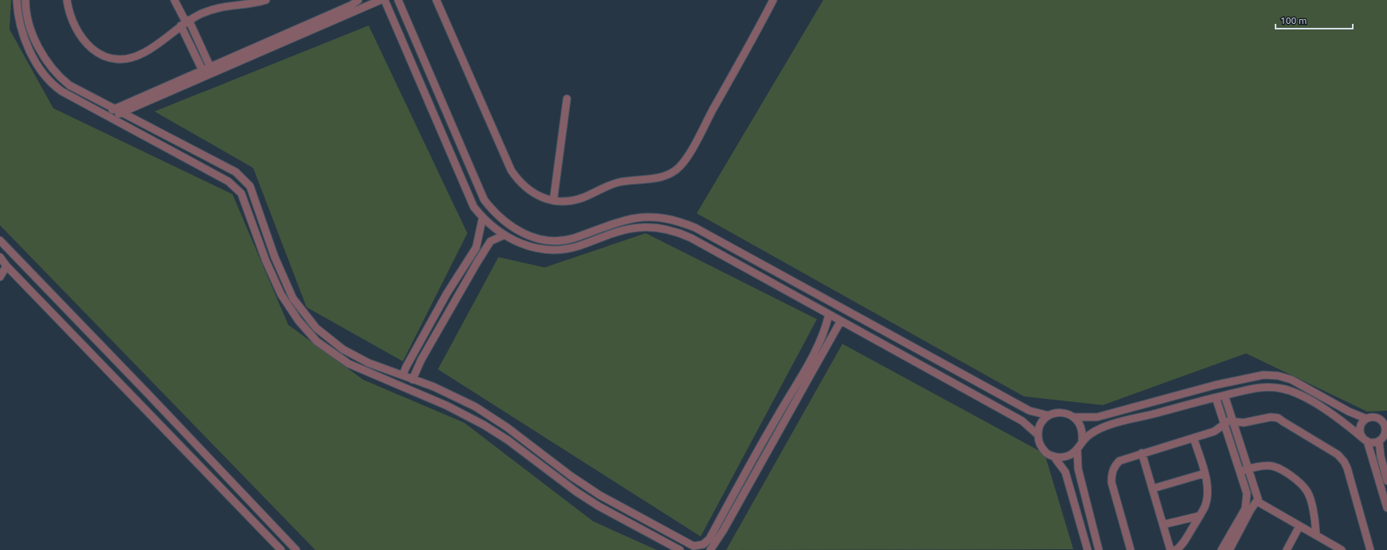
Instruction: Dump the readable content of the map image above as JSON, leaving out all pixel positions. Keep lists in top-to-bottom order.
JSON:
{
  "scale_bar": "100 m"
}
